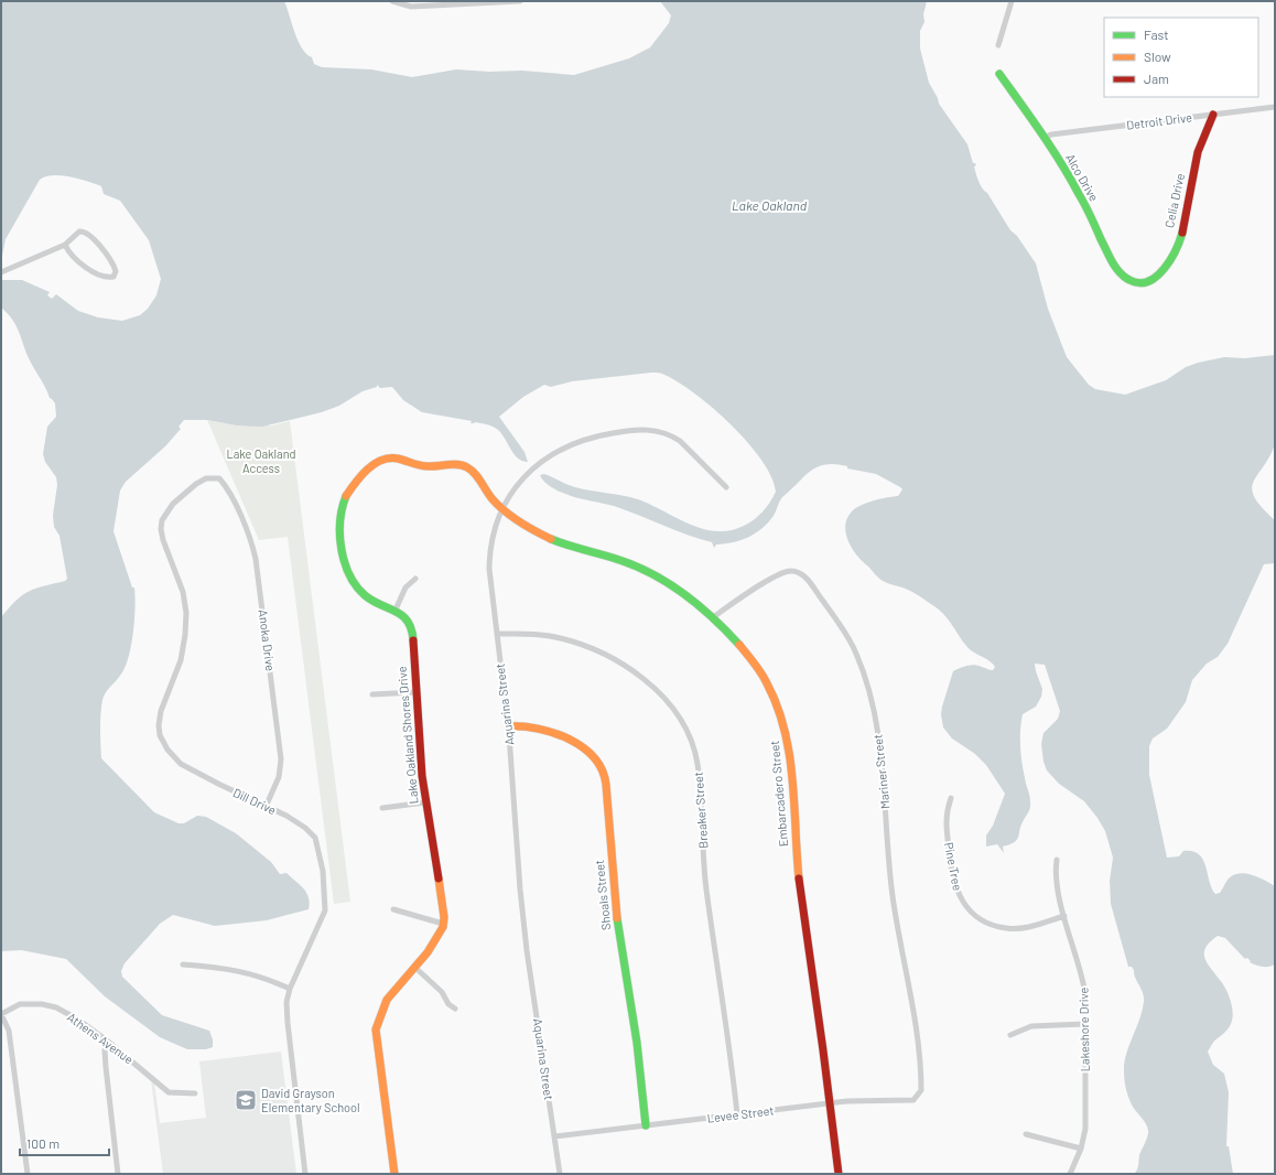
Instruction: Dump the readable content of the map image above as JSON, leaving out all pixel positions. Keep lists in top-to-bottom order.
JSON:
{
  "streets": {
    "street": [
      "Detroit Drive",
      "Alco Drive",
      "Celia Drive",
      "Anoka Drive",
      "Aquarina Street",
      "Lake Oakland Shores Drive",
      "Mariner Street",
      "Embarcadero Street",
      "Dill Drive",
      "Breaker Street",
      "Pine Tree",
      "Shoals Street",
      "Lakeshore Drive",
      "Athens Avenue",
      "Levee Street"
    ]
  },
  "crossings": [
    ["Detroit Drive", "Alco Drive"],
    ["Detroit Drive", "Celia Drive"],
    ["Alco Drive", "Celia Drive"],
    ["Anoka Drive", "Dill Drive"],
    ["Aquarina Street", "Lake Oakland Shores Drive"],
    ["Aquarina Street", "Embarcadero Street"],
    ["Aquarina Street", "Breaker Street"],
    ["Aquarina Street", "Shoals Street"],
    ["Aquarina Street", "Levee Street"],
    ["Lake Oakland Shores Drive", "Embarcadero Street"],
    ["Mariner Street", "Embarcadero Street"],
    ["Mariner Street", "Levee Street"],
    ["Embarcadero Street", "Levee Street"],
    ["Breaker Street", "Levee Street"],
    ["Pine Tree", "Lakeshore Drive"],
    ["Shoals Street", "Levee Street"]
  ],
  "water": ["Lake Oakland"],
  "parks": ["Lake Oakland Access"],
  "places": {
    "school or university": ["David Grayson Elementary School"]
  },
  "legend": ["Fast", "Slow", "Jam"],
  "scale_bar": "100 m"
}
